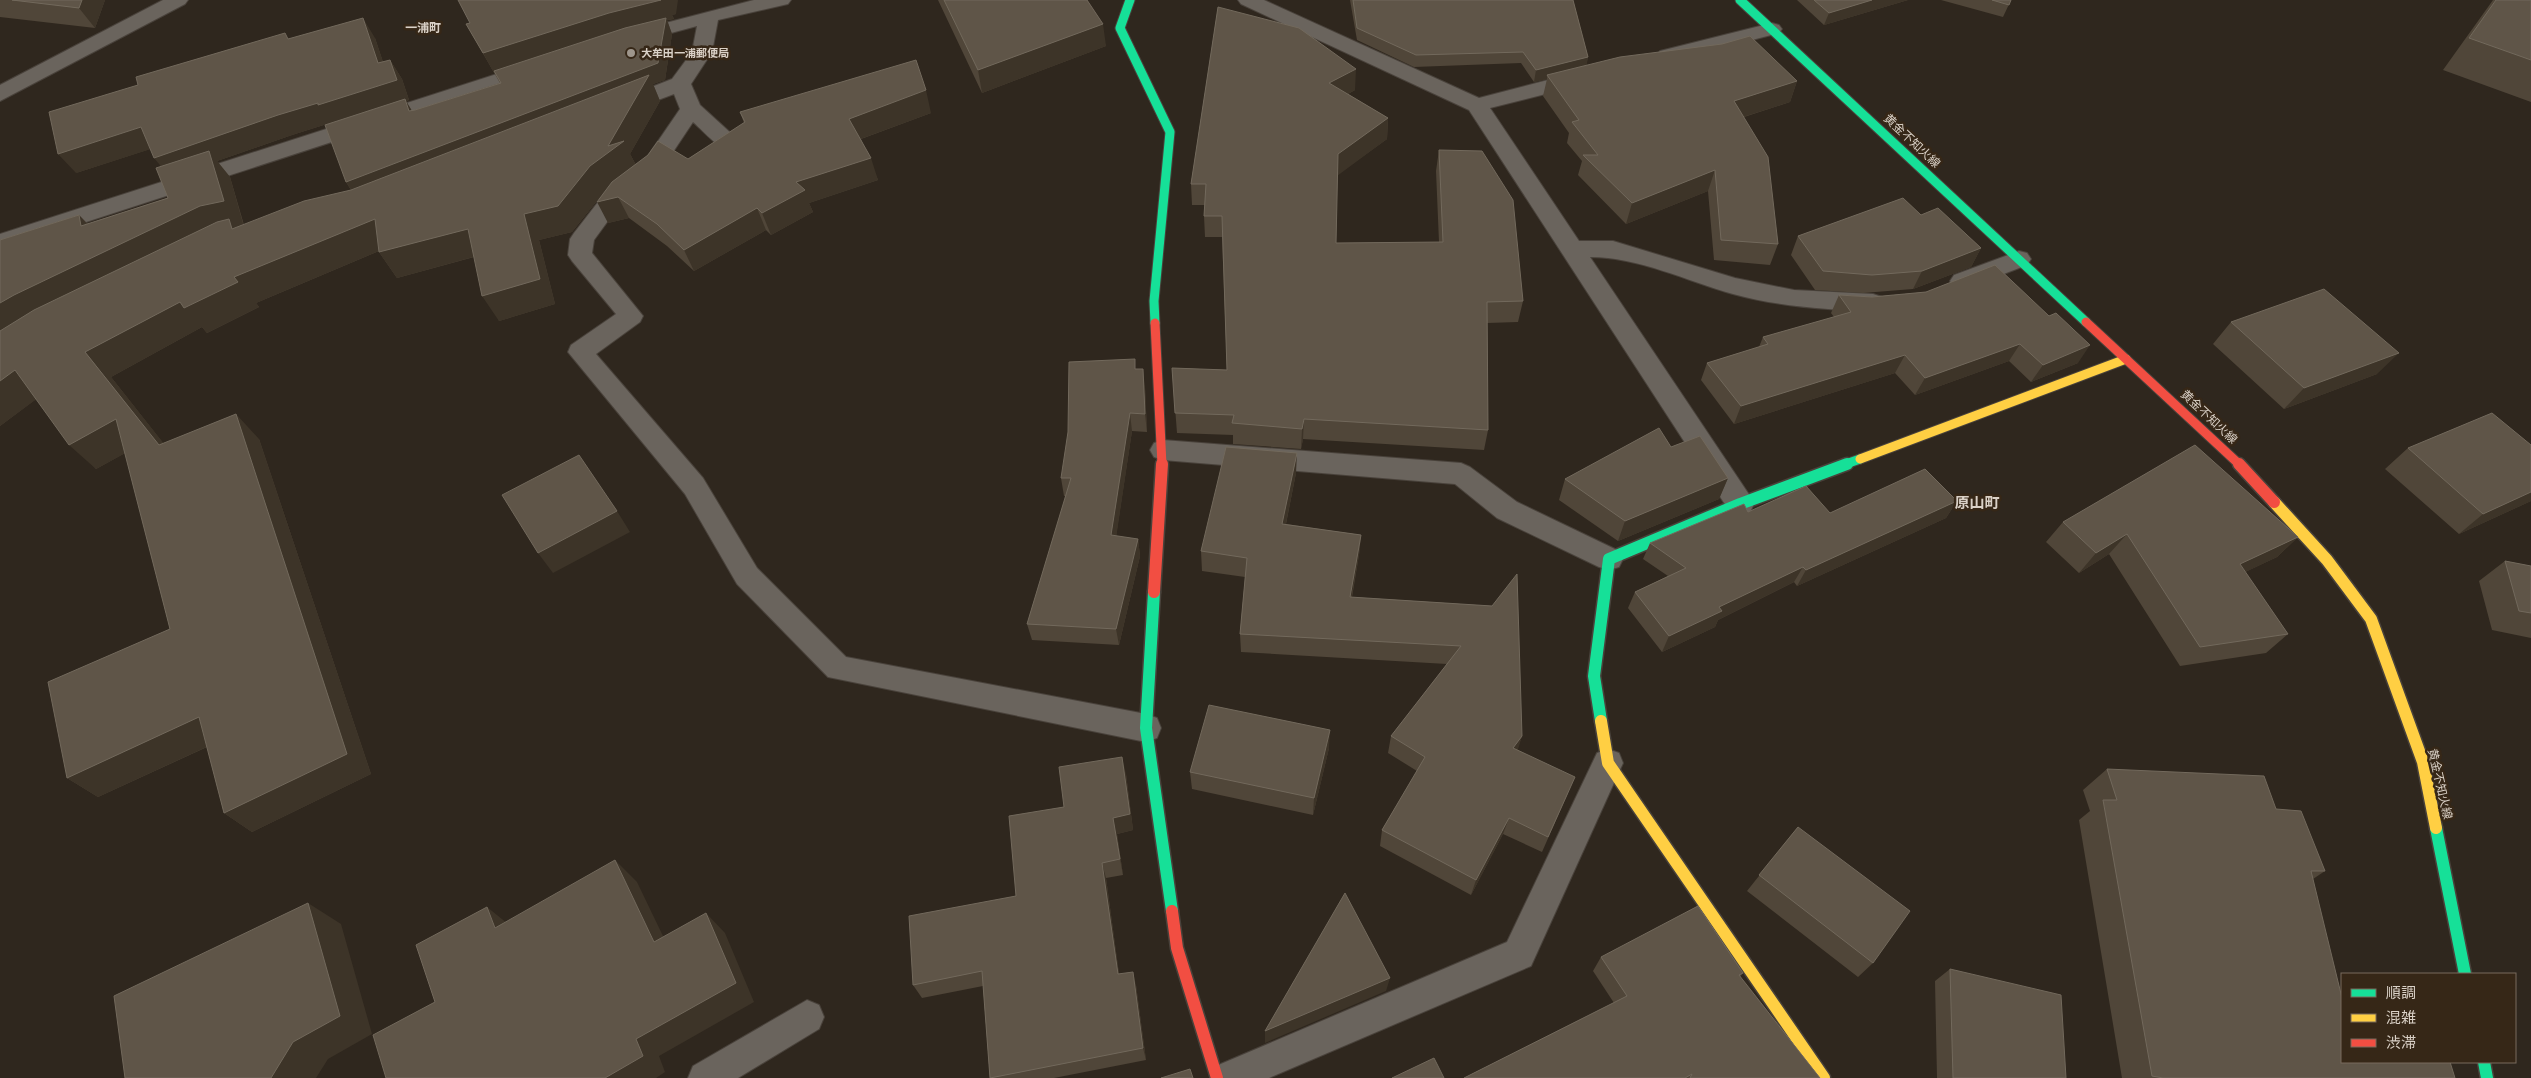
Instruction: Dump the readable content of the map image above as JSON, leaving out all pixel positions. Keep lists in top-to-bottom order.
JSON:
{
  "streets": {
    "street": ["黄金不知火線"]
  },
  "districts": ["一浦町", "原山町"],
  "places": ["大牟田一浦郵便局"],
  "legend": ["順調", "混雑", "渋滞"]
}
